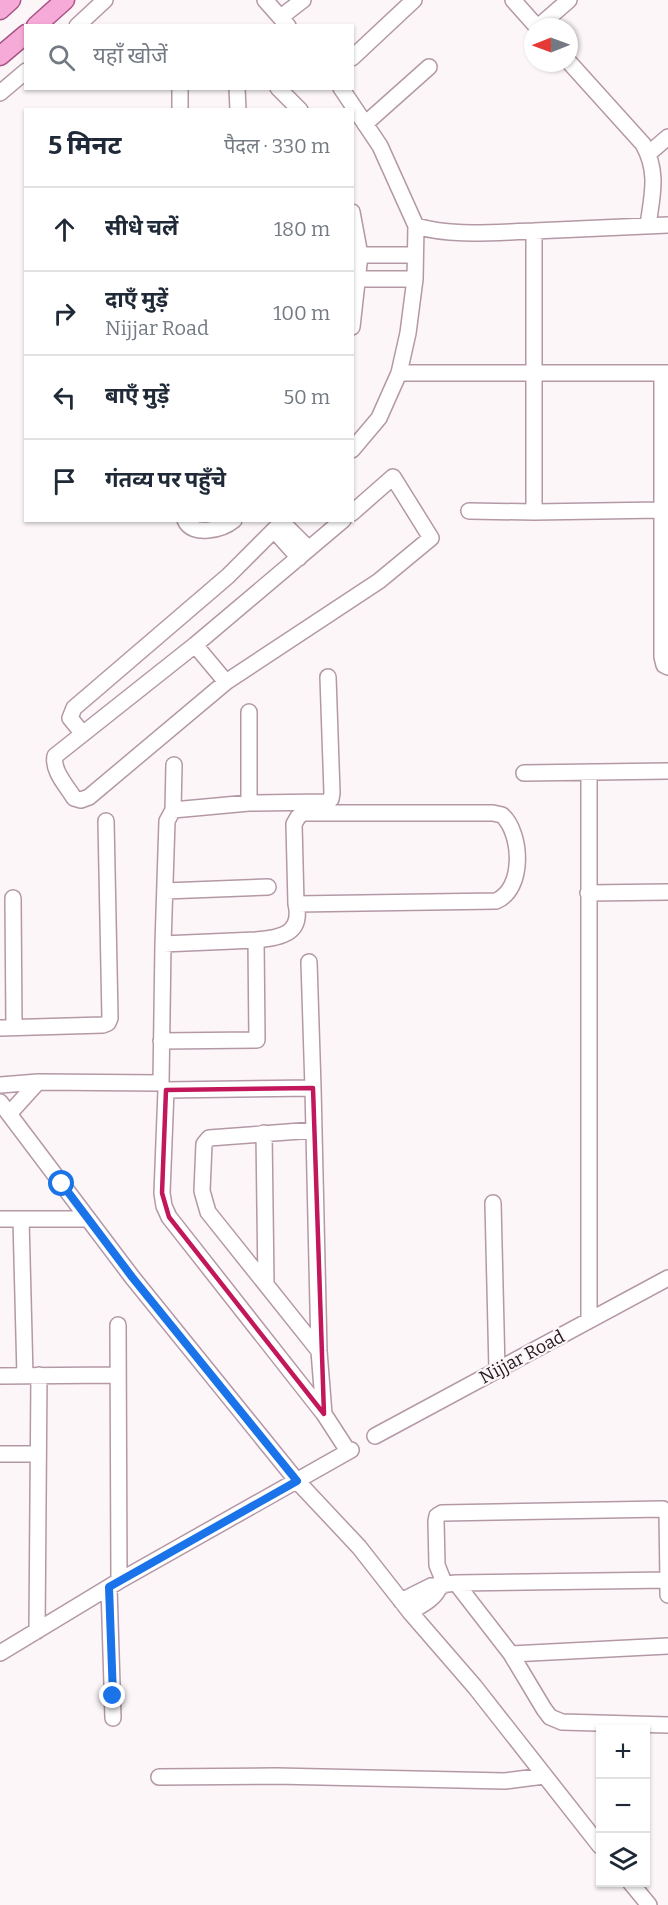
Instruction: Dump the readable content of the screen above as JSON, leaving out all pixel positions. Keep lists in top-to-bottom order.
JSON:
{
  "streets": {
    "street": ["Nijjar Road"]
  },
  "north": "left",
  "page": {
    "search": "यहाँ खोजें",
    "heading": ["5 मिनट", "पैदल · 330 m"],
    "list": [
      ["सीधे चलें", "180 m"],
      ["दाएँ मुड़ें", "Nijjar Road", "100 m"],
      ["बाएँ मुड़ें", "50 m"],
      "गंतव्य पर पहुँचे"
    ],
    "map_buttons": ["+", "−"]
  }
}
